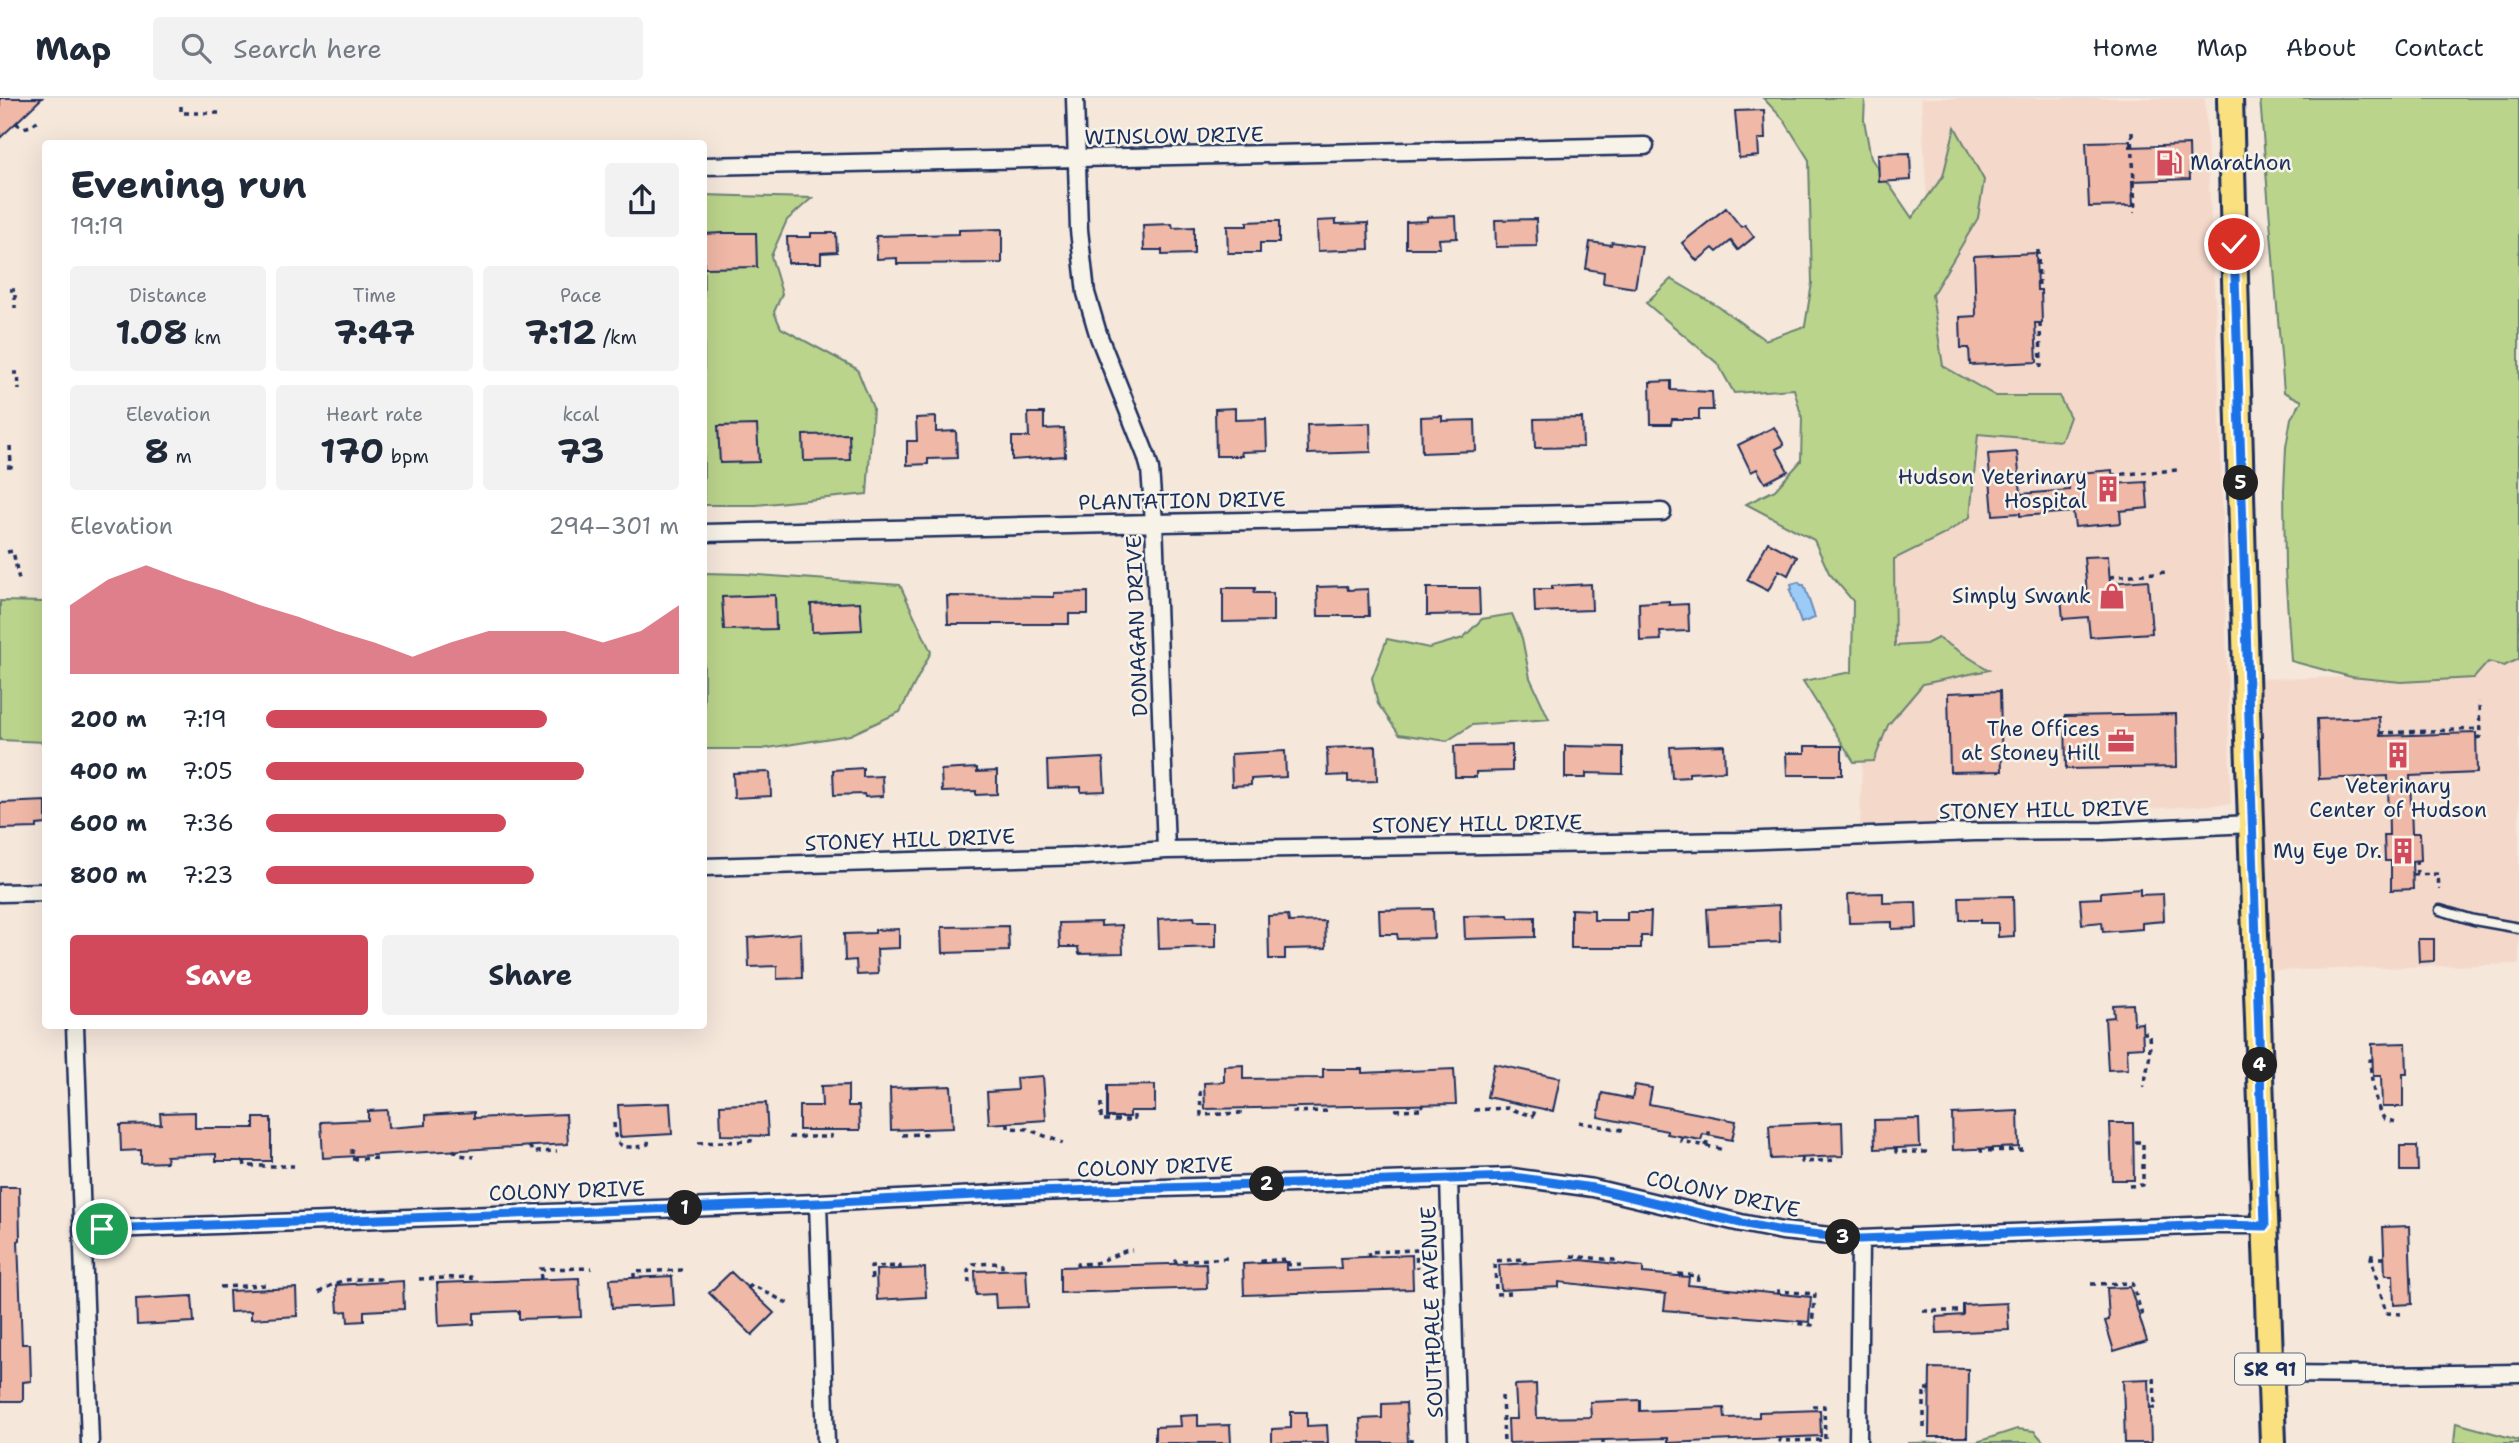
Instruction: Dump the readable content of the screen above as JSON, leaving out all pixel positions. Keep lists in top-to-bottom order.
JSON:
{
  "streets": {
    "main road": ["SR 91"],
    "street": [
      "WINSLOW DRIVE",
      "PLANTATION DRIVE",
      "DONAGAN DRIVE",
      "STONEY HILL DRIVE",
      "COLONY DRIVE",
      "SOUTHDALE AVENUE"
    ]
  },
  "crossings": [
    ["WINSLOW DRIVE", "DONAGAN DRIVE"],
    ["PLANTATION DRIVE", "DONAGAN DRIVE"],
    ["DONAGAN DRIVE", "STONEY HILL DRIVE"],
    ["STONEY HILL DRIVE", "SR 91"],
    ["COLONY DRIVE", "SOUTHDALE AVENUE"],
    ["COLONY DRIVE", "SR 91"]
  ],
  "places": {
    "fuel station": ["Marathon"],
    "building": ["Hudson Veterinary Hospital", "Veterinary Center of Hudson", "My Eye Dr."],
    "shop": ["Simply Swank"],
    "office": ["The Offices at Stoney Hill"]
  },
  "page": {
    "header": "Map",
    "search": "Search here",
    "nav": [
      "Home",
      "Map",
      "About",
      "Contact"
    ],
    "heading": ["Evening run", "19:19"],
    "stats": [
      ["Distance", "1.08 km"],
      ["Time", "7:47"],
      ["Pace", "7:12 /km"],
      ["Elevation", "8 m"],
      ["Heart rate", "170 bpm"],
      ["kcal", "73"]
    ],
    "pins": [
      "5",
      "4",
      "2",
      "1",
      "3"
    ],
    "chart": ["Elevation", "294–301 m"],
    "list": [
      {
        "name": "200 m",
        "note": "7:19"
      },
      {
        "name": "400 m",
        "note": "7:05"
      },
      {
        "name": "600 m",
        "note": "7:36"
      },
      {
        "name": "800 m",
        "note": "7:23"
      }
    ],
    "buttons": ["Save", "Share"]
  }
}
